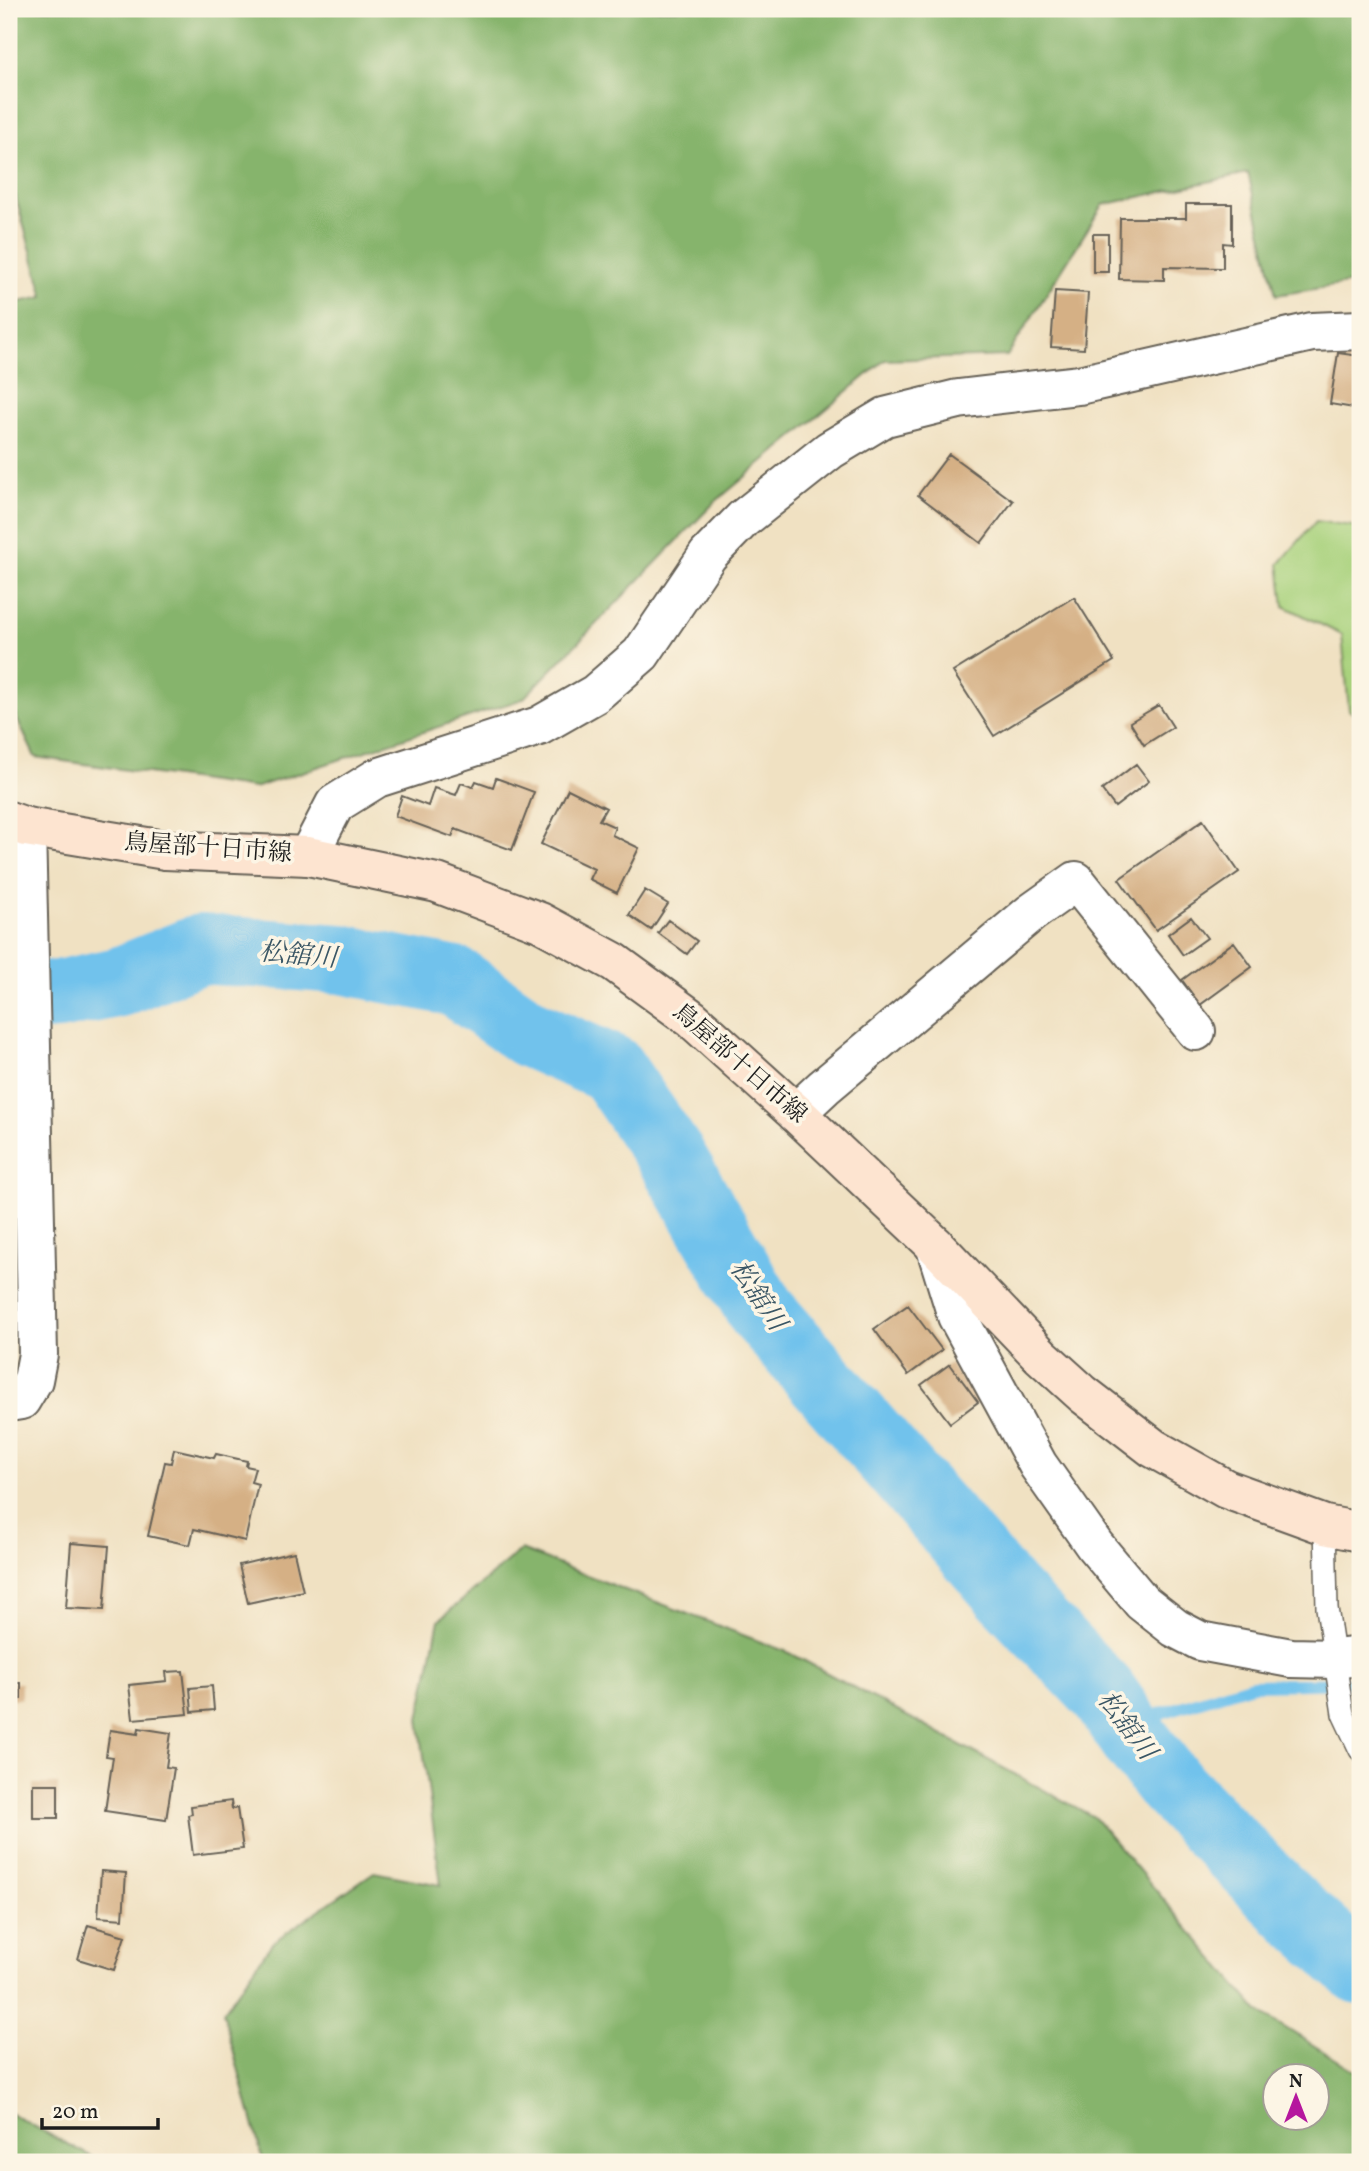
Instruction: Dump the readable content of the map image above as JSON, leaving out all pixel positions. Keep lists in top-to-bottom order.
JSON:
{
  "streets": {
    "main road": ["鳥屋部十日市線"]
  },
  "water": ["松舘川"],
  "scale_bar": "20 m",
  "north": "top"
}
